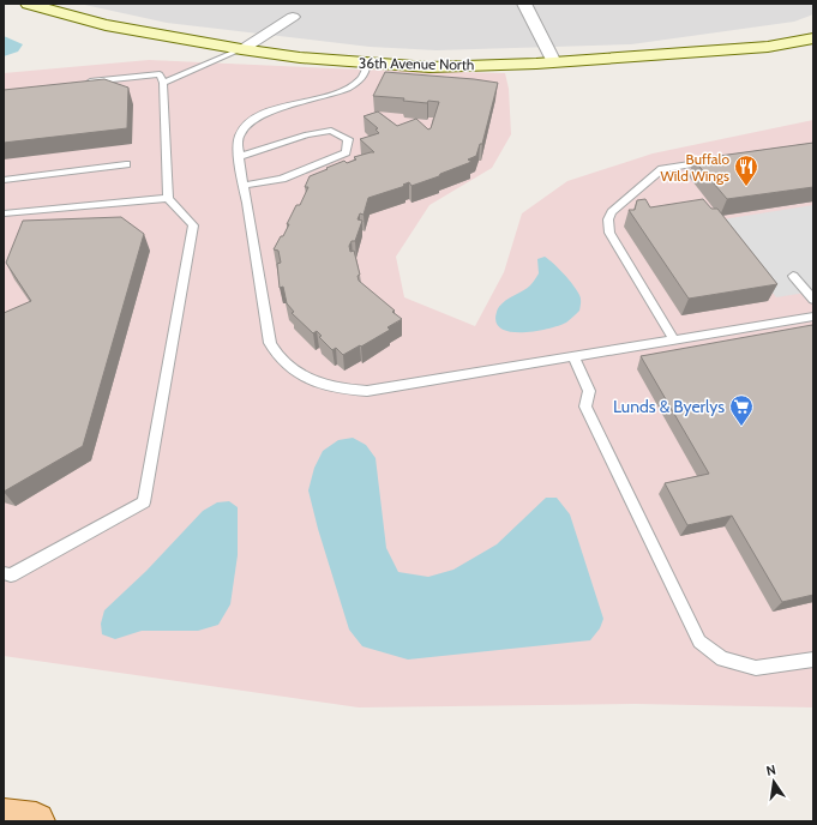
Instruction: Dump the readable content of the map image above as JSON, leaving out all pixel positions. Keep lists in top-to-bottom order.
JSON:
{
  "streets": {
    "street": ["36th Avenue North"]
  },
  "places": {
    "restaurant": ["Buffalo Wild Wings"],
    "supermarket": ["Lunds & Byerlys"]
  },
  "north": "top"
}
